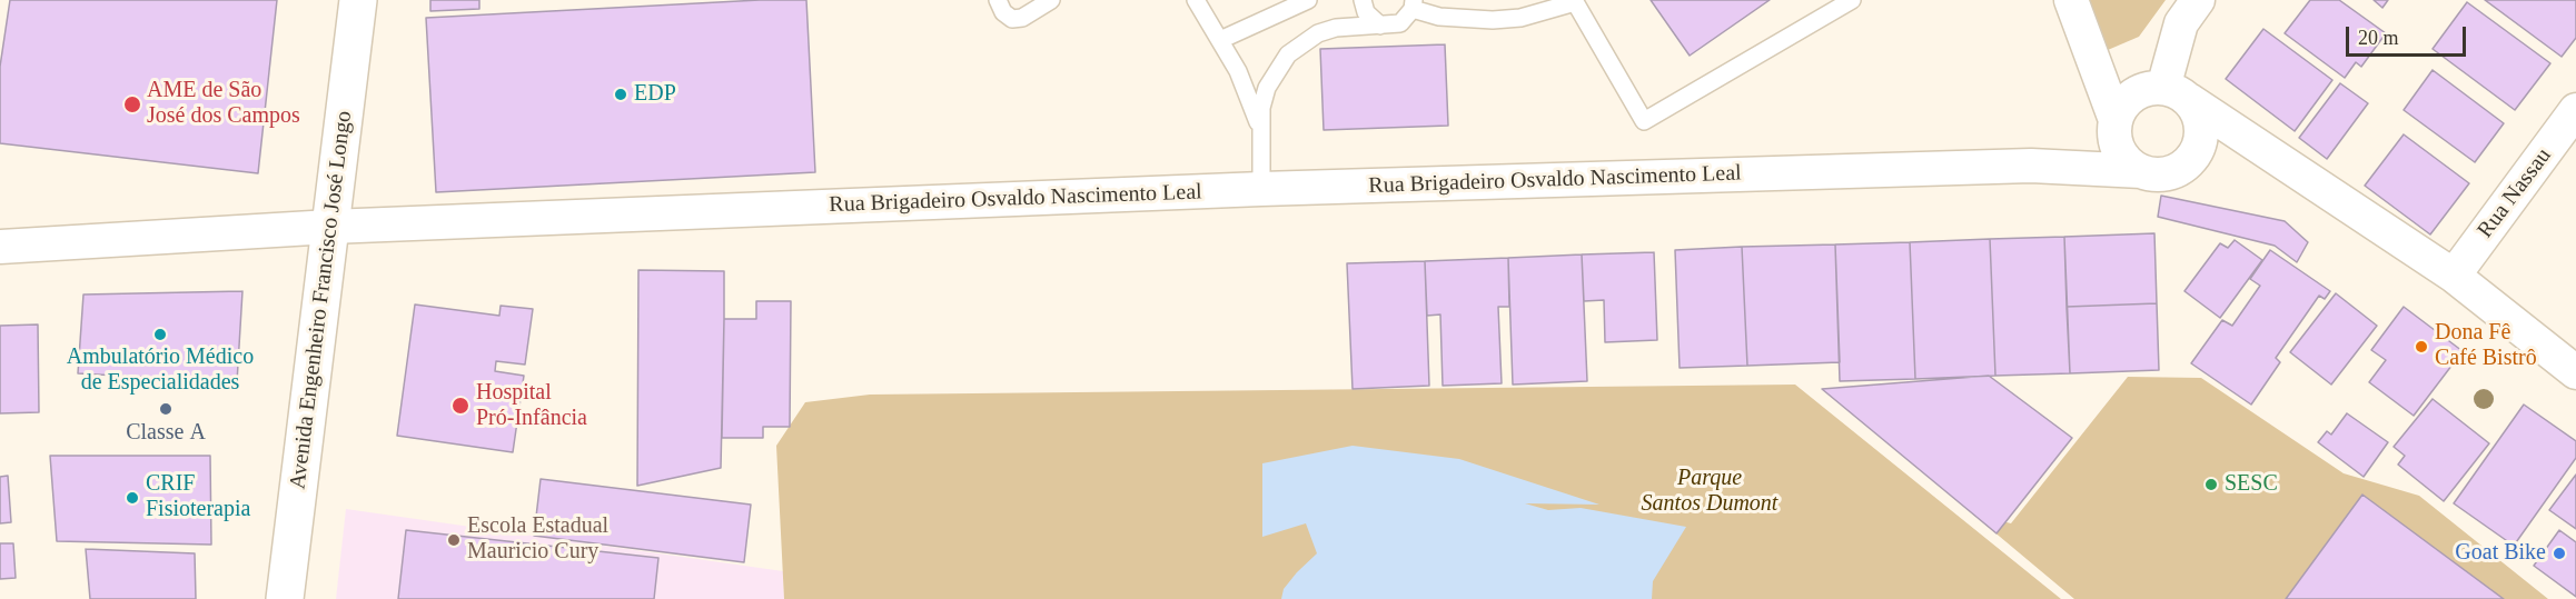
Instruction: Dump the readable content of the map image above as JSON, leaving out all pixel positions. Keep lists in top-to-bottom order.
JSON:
{
  "streets": {
    "street": ["Rua Brigadeiro Osvaldo Nascimento Leal", "Rua Nassau", "Avenida Engenheiro Francisco José Longo"]
  },
  "crossings": [
    ["Rua Brigadeiro Osvaldo Nascimento Leal", "Avenida Engenheiro Francisco José Longo"]
  ],
  "parks": ["Parque Santos Dumont"],
  "places": [
    "EDP",
    "AME de São José dos Campos",
    "Ambulatório Médico de Especialidades",
    "Dona Fê Café Bistrô",
    "Hospital Pró-Infância",
    "Classe A",
    "SESC",
    "CRIF Fisioterapia",
    "Escola Estadual Mauricio Cury",
    "Goat Bike"
  ],
  "scale_bar": "20 m"
}
